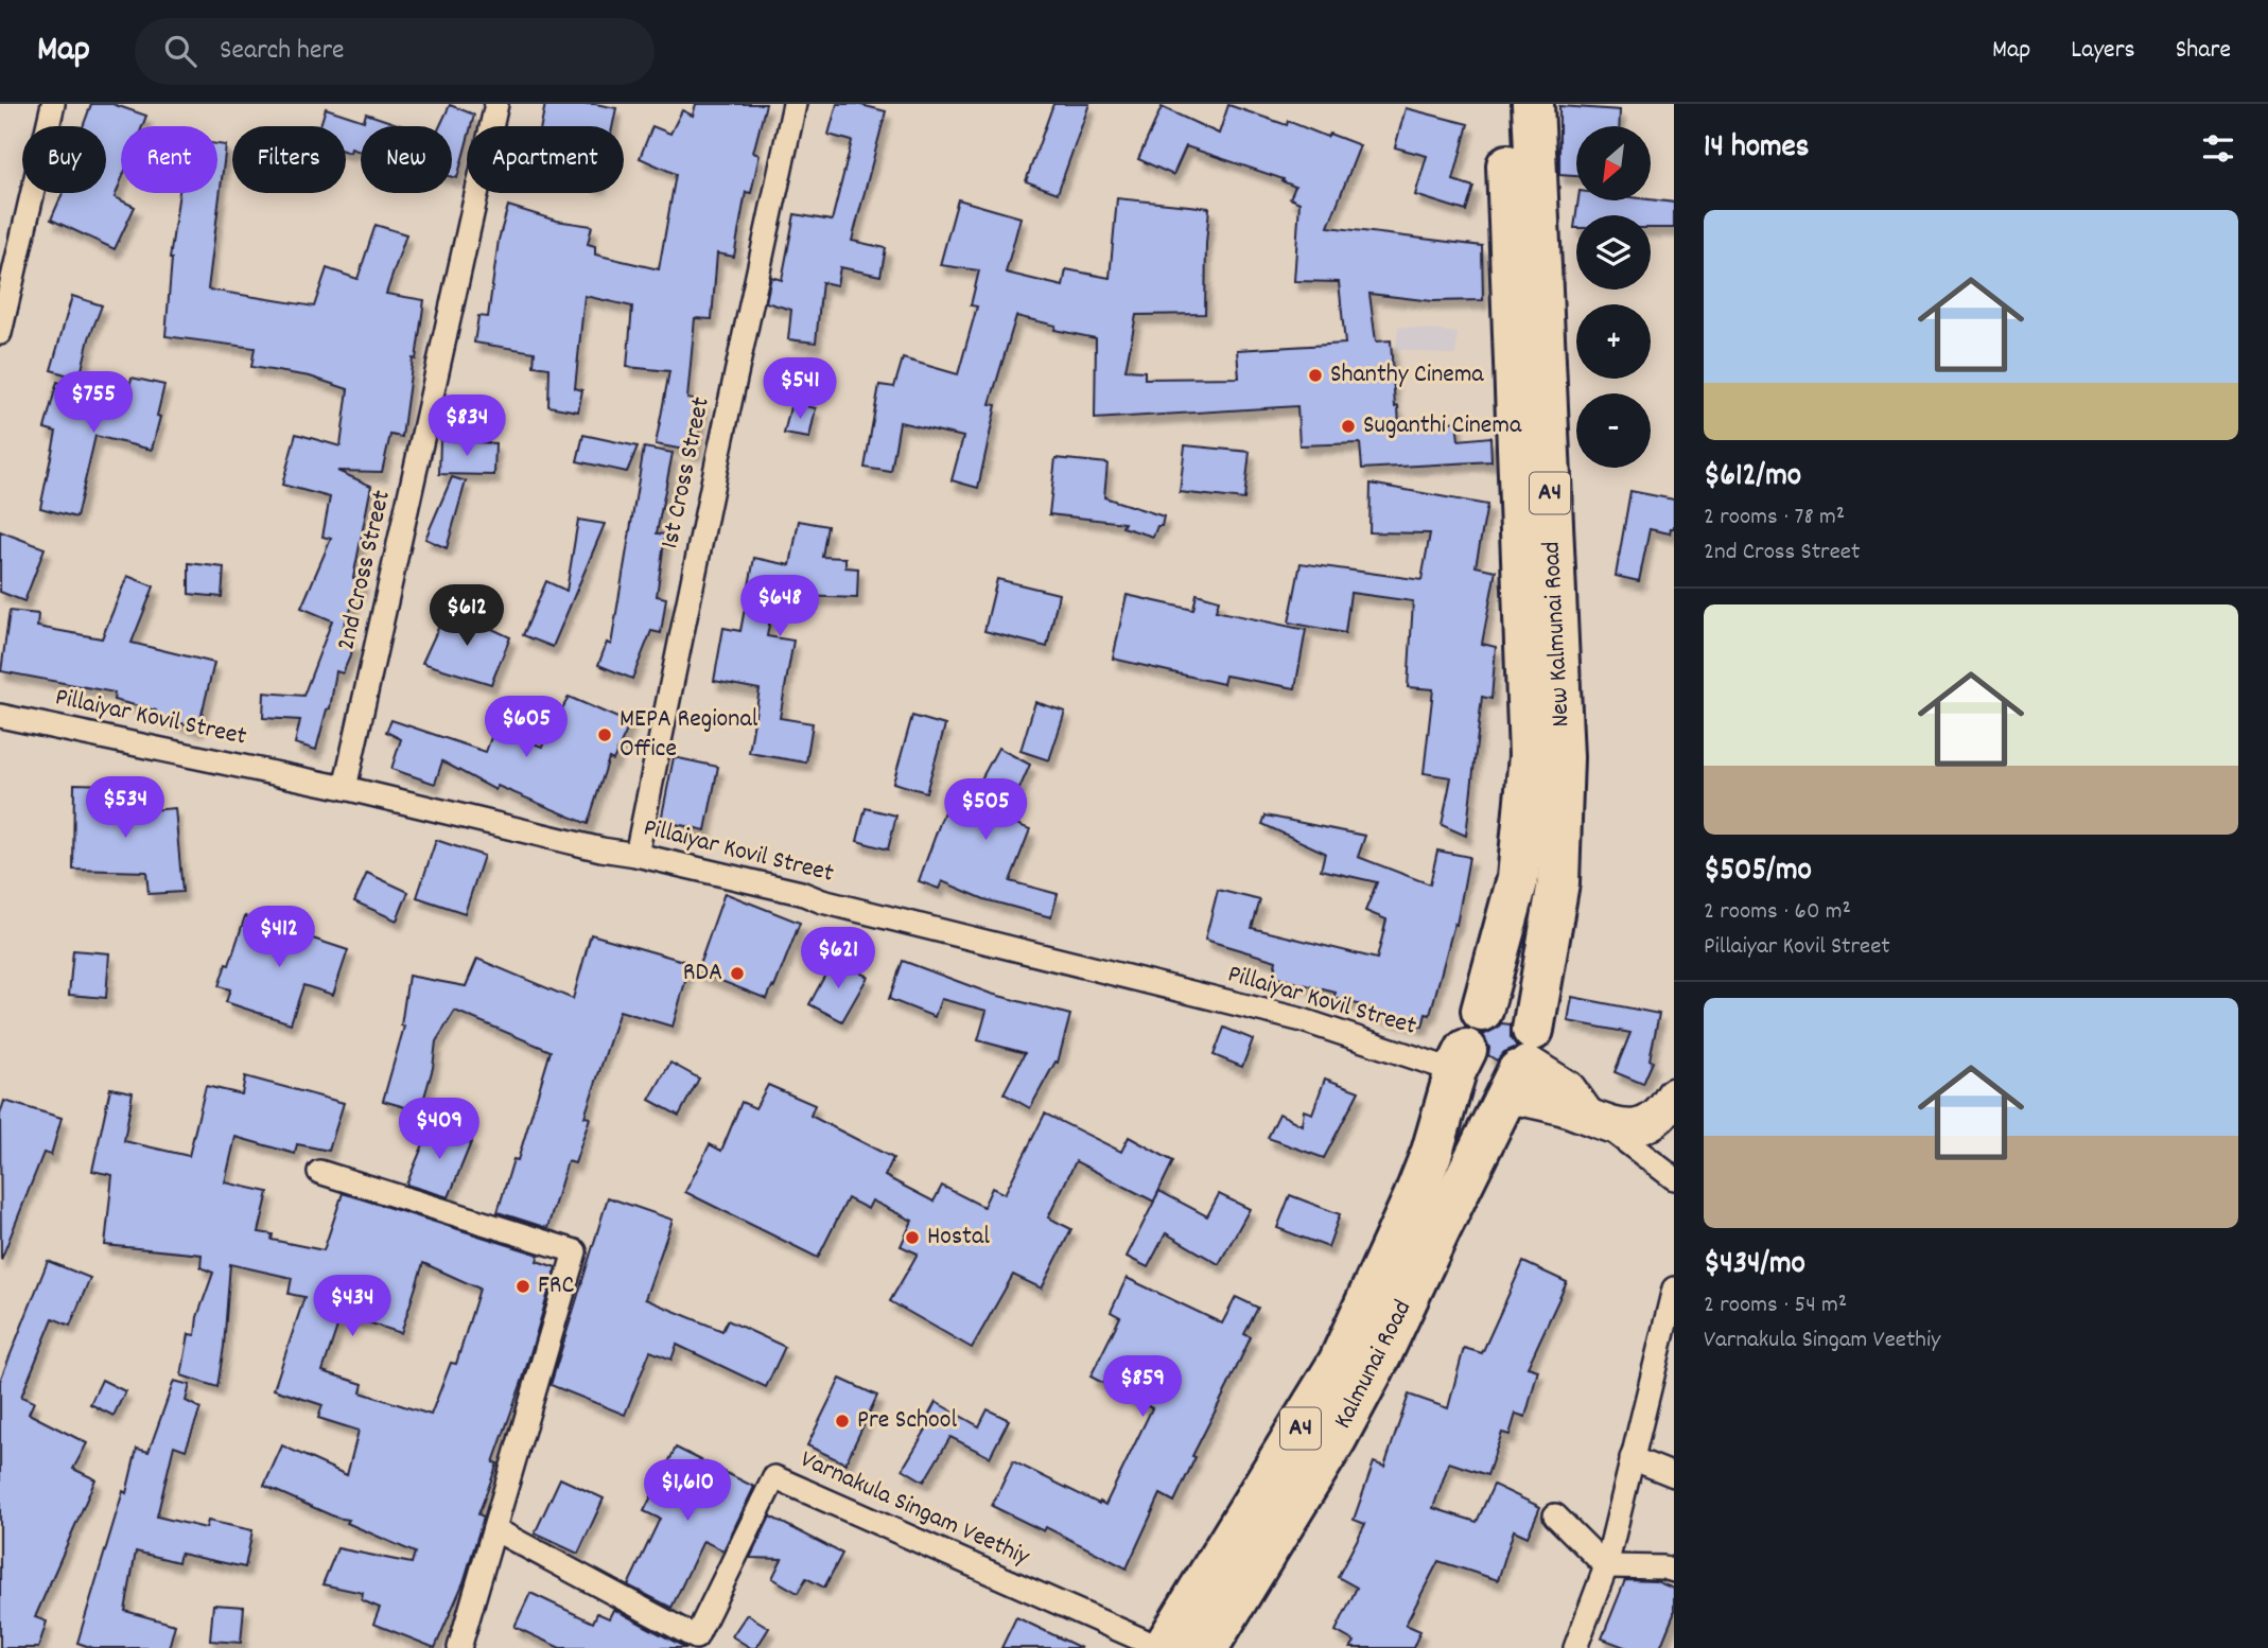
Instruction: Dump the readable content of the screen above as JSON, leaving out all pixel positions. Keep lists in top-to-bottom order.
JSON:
{
  "streets": {
    "highway": ["A4", "New Kalmunai Road", "Kalmunai Road"],
    "street": [
      "1st Cross Street",
      "2nd Cross Street",
      "Pillaiyar Kovil Street",
      "Varnakula Singam Veethiy"
    ]
  },
  "crossings": [
    ["1st Cross Street", "Pillaiyar Kovil Street"],
    ["2nd Cross Street", "Pillaiyar Kovil Street"],
    ["New Kalmunai Road", "Pillaiyar Kovil Street"],
    ["New Kalmunai Road", "Kalmunai Road"],
    ["Pillaiyar Kovil Street", "Kalmunai Road"],
    ["Kalmunai Road", "Varnakula Singam Veethiy"]
  ],
  "places": [
    "Shanthy Cinema",
    "Suganthi Cinema",
    "MEPA Regional Office",
    "RDA",
    "Hostal",
    "FRC",
    "Pre School"
  ],
  "north": "bottom left",
  "page": {
    "header": "Map",
    "search": "Search here",
    "nav": ["Map", "Layers", "Share"],
    "heading": "14 homes",
    "map_buttons": ["+", "−"],
    "chip": [
      "Buy",
      "Rent",
      "Filters",
      "New",
      "Apartment"
    ],
    "list": [
      {
        "name": "$612/mo",
        "note": "2 rooms · 78 m² · 2nd Cross Street"
      },
      {
        "name": "$505/mo",
        "note": "2 rooms · 60 m² · Pillaiyar Kovil Street"
      },
      {
        "name": "$434/mo",
        "note": "2 rooms · 54 m² · Varnakula Singam Veethiy"
      }
    ],
    "price": [
      "$541",
      "$755",
      "$834",
      "$648",
      "$612",
      "$605",
      "$534",
      "$505",
      "$412",
      "$621",
      "$409",
      "$434",
      "$859",
      "$1,610"
    ]
  }
}
